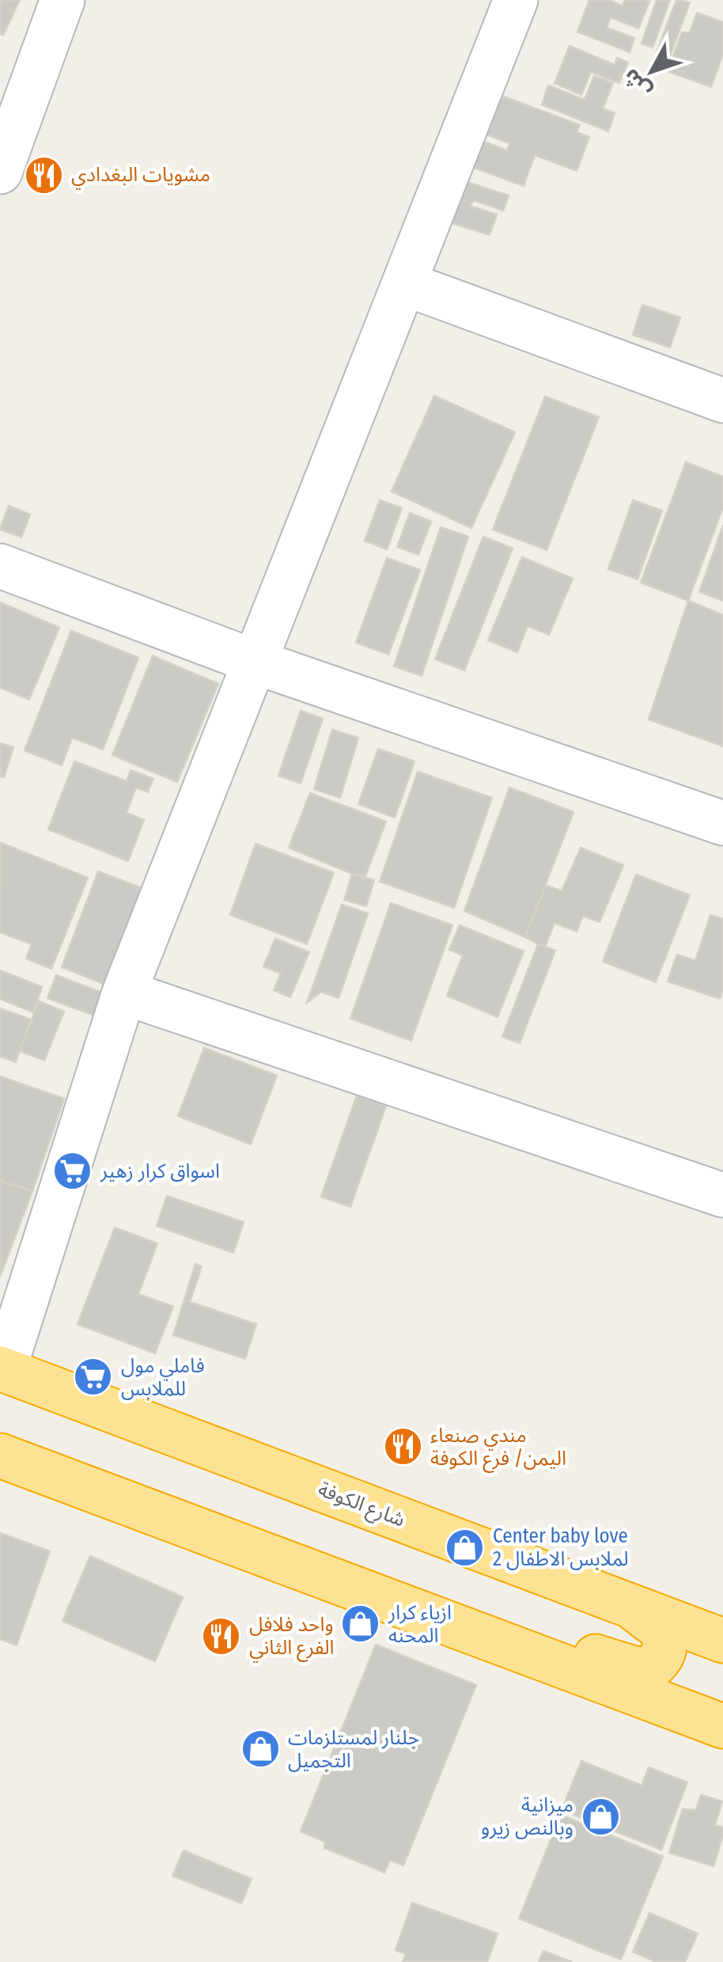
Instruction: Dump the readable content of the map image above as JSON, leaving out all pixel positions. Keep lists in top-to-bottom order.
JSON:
{
  "streets": {
    "highway": ["شارع الكوفة"]
  },
  "places": {
    "restaurant": ["مشويات البغدادي", "مندي صنعاء اليمن/ فرع الكوفة", "واحد فلافل الفرع الثاني"],
    "supermarket": ["اسواق كرار زهير", "فاملي مول للملابس"],
    "shop": [
      "Center baby love لملابس الاطفال 2",
      "ازياء كرار المحنه",
      "جلنار لمستلزمات التجميل",
      "ميزانية وبالنص زيرو"
    ]
  },
  "north": "bottom left"
}
